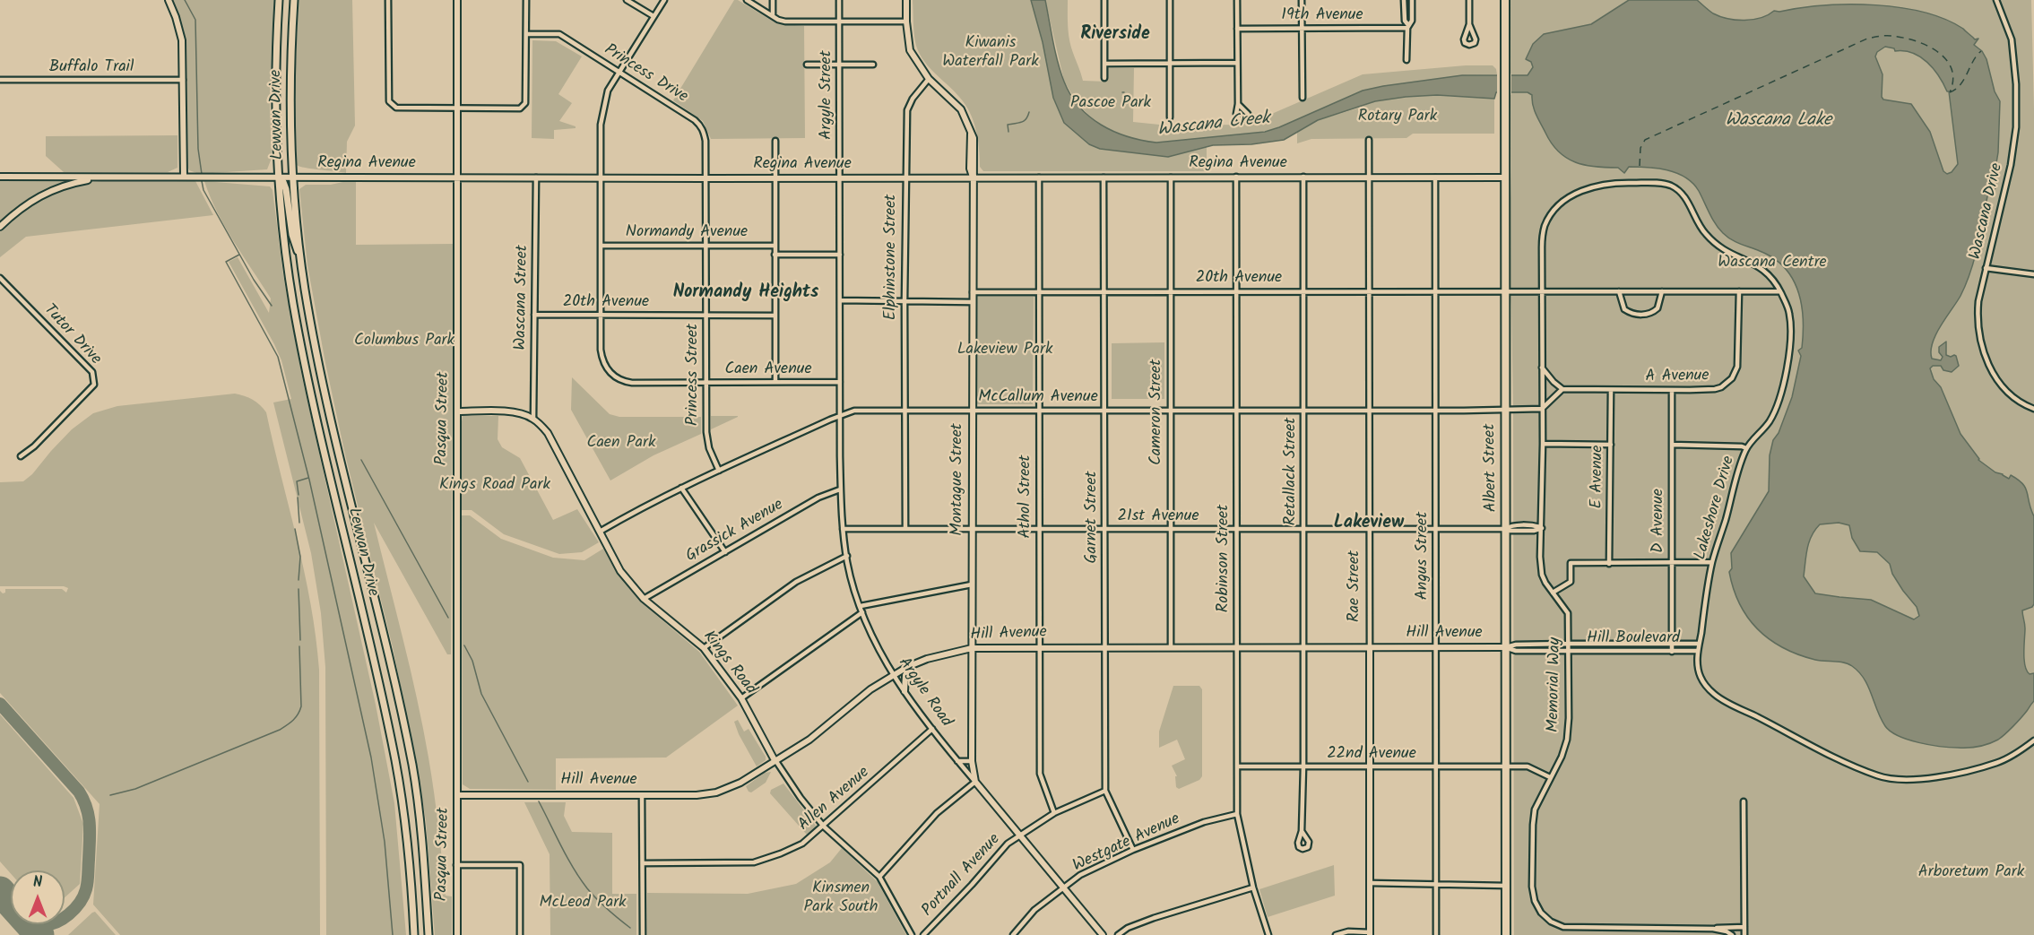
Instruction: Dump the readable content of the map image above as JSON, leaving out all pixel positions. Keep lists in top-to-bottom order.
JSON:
{
  "streets": {
    "main road": ["Lewvan Drive", "Albert Street"],
    "street": [
      "19th Avenue",
      "Buffalo Trail",
      "Princess Drive",
      "Argyle Street",
      "Regina Avenue",
      "Wascana Drive",
      "Normandy Avenue",
      "Elphinstone Street",
      "20th Avenue",
      "Wascana Street",
      "Tutor Drive",
      "Caen Avenue",
      "Princess Street",
      "A Avenue",
      "McCallum Avenue",
      "Cameron Street",
      "Pasqua Street",
      "Retallack Street",
      "E Avenue",
      "Montague Street",
      "Athol Street",
      "Lakeshore Drive",
      "Garnet Street",
      "21st Avenue",
      "D Avenue",
      "Grassick Avenue",
      "Angus Street",
      "Robinson Street",
      "Rae Street",
      "Hill Avenue",
      "Hill Boulevard",
      "Kings Road",
      "Memorial Way",
      "Argyle Road",
      "22nd Avenue",
      "Allen Avenue",
      "Westgate Avenue",
      "Portnall Avenue"
    ]
  },
  "crossings": [
    ["Princess Drive", "Regina Avenue"],
    ["Princess Drive", "Princess Street"],
    ["Argyle Street", "Regina Avenue"],
    ["Argyle Street", "Caen Avenue"],
    ["Argyle Street", "McCallum Avenue"],
    ["Argyle Street", "Argyle Road"],
    ["Lewvan Drive", "Regina Avenue"],
    ["Regina Avenue", "Elphinstone Street"],
    ["Regina Avenue", "Wascana Street"],
    ["Regina Avenue", "Princess Street"],
    ["Regina Avenue", "Cameron Street"],
    ["Regina Avenue", "Pasqua Street"],
    ["Regina Avenue", "Albert Street"],
    ["Regina Avenue", "Retallack Street"],
    ["Regina Avenue", "Montague Street"],
    ["Regina Avenue", "Athol Street"],
    ["Regina Avenue", "Garnet Street"],
    ["Regina Avenue", "Angus Street"],
    ["Regina Avenue", "Robinson Street"],
    ["Regina Avenue", "Rae Street"],
    ["Normandy Avenue", "Princess Street"],
    ["Elphinstone Street", "McCallum Avenue"],
    ["Elphinstone Street", "Montague Street"],
    ["Elphinstone Street", "21st Avenue"],
    ["20th Avenue", "Wascana Street"],
    ["20th Avenue", "Caen Avenue"],
    ["20th Avenue", "Princess Street"],
    ["20th Avenue", "A Avenue"],
    ["20th Avenue", "Cameron Street"],
    ["20th Avenue", "Albert Street"],
    ["20th Avenue", "Retallack Street"],
    ["20th Avenue", "Montague Street"],
    ["20th Avenue", "Athol Street"],
    ["20th Avenue", "Lakeshore Drive"],
    ["20th Avenue", "Garnet Street"],
    ["20th Avenue", "Angus Street"],
    ["20th Avenue", "Robinson Street"],
    ["20th Avenue", "Rae Street"],
    ["20th Avenue", "Memorial Way"],
    ["Wascana Street", "Kings Road"],
    ["Caen Avenue", "Princess Street"],
    ["Princess Street", "McCallum Avenue"],
    ["A Avenue", "E Avenue"],
    ["A Avenue", "D Avenue"],
    ["McCallum Avenue", "Cameron Street"],
    ["McCallum Avenue", "Albert Street"],
    ["McCallum Avenue", "Retallack Street"],
    ["McCallum Avenue", "Montague Street"],
    ["McCallum Avenue", "Athol Street"],
    ["McCallum Avenue", "Garnet Street"],
    ["McCallum Avenue", "Angus Street"],
    ["McCallum Avenue", "Robinson Street"],
    ["McCallum Avenue", "Rae Street"],
    ["McCallum Avenue", "Kings Road"],
    ["McCallum Avenue", "Argyle Road"],
    ["Cameron Street", "21st Avenue"],
    ["Cameron Street", "Hill Avenue"],
    ["Pasqua Street", "Hill Avenue"],
    ["Albert Street", "21st Avenue"],
    ["Albert Street", "Hill Avenue"],
    ["Albert Street", "Hill Boulevard"],
    ["Albert Street", "22nd Avenue"],
    ["Retallack Street", "21st Avenue"],
    ["Retallack Street", "Hill Avenue"],
    ["Retallack Street", "22nd Avenue"],
    ["Montague Street", "21st Avenue"],
    ["Montague Street", "Hill Avenue"],
    ["Montague Street", "Argyle Road"],
    ["Athol Street", "21st Avenue"],
    ["Athol Street", "Hill Avenue"],
    ["Athol Street", "Portnall Avenue"],
    ["Lakeshore Drive", "Hill Boulevard"],
    ["Lakeshore Drive", "Memorial Way"],
    ["Garnet Street", "21st Avenue"],
    ["Garnet Street", "Hill Avenue"],
    ["Garnet Street", "Westgate Avenue"],
    ["Garnet Street", "Portnall Avenue"],
    ["21st Avenue", "Angus Street"],
    ["21st Avenue", "Robinson Street"],
    ["21st Avenue", "Rae Street"],
    ["21st Avenue", "Memorial Way"],
    ["21st Avenue", "Argyle Road"],
    ["D Avenue", "Hill Boulevard"],
    ["Grassick Avenue", "Kings Road"],
    ["Grassick Avenue", "Argyle Road"],
    ["Angus Street", "Hill Avenue"],
    ["Angus Street", "22nd Avenue"],
    ["Robinson Street", "Hill Avenue"],
    ["Robinson Street", "22nd Avenue"],
    ["Robinson Street", "Westgate Avenue"],
    ["Rae Street", "Hill Avenue"],
    ["Rae Street", "22nd Avenue"],
    ["Hill Avenue", "Hill Boulevard"],
    ["Hill Avenue", "Kings Road"],
    ["Hill Avenue", "Argyle Road"],
    ["Hill Boulevard", "Memorial Way"],
    ["Kings Road", "Allen Avenue"],
    ["Memorial Way", "22nd Avenue"],
    ["Argyle Road", "Allen Avenue"],
    ["Argyle Road", "Westgate Avenue"],
    ["Argyle Road", "Portnall Avenue"]
  ],
  "districts": ["Riverside", "Normandy Heights", "Lakeview"],
  "water": ["Wascana Lake", "Wascana Creek"],
  "parks": [
    "Kiwanis Waterfall Park",
    "Pascoe Park",
    "Rotary Park",
    "Wascana Centre",
    "Columbus Park",
    "Lakeview Park",
    "Caen Park",
    "Kings Road Park",
    "Arboretum Park",
    "Kinsmen Park South",
    "McLeod Park"
  ],
  "north": "top"
}
